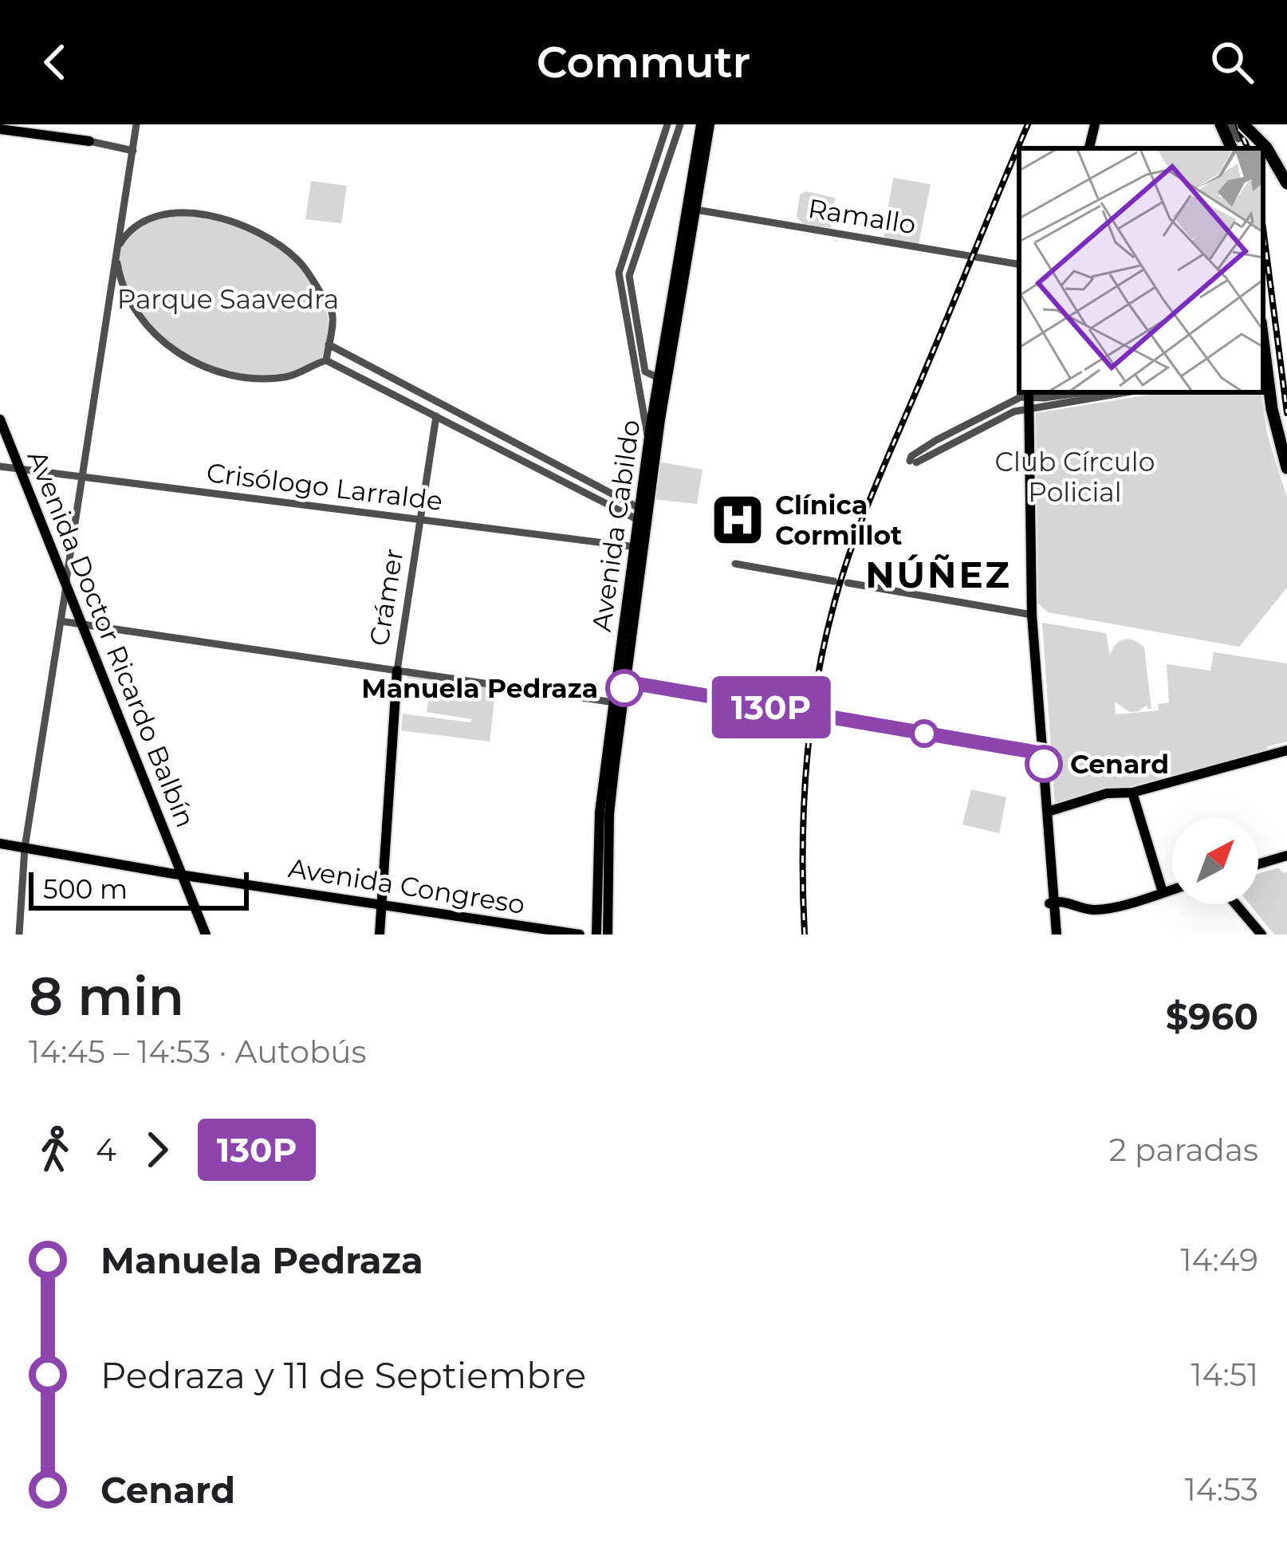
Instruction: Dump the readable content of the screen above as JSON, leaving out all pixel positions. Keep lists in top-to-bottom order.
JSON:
{
  "streets": {
    "main road": ["Avenida Cabildo", "Avenida Doctor Ricardo Balbín", "Avenida Congreso"],
    "street": ["Ramallo", "Crisólogo Larralde", "Crámer"]
  },
  "crossings": [
    ["Ramallo", "Avenida Cabildo"],
    ["Crisólogo Larralde", "Avenida Cabildo"],
    ["Crisólogo Larralde", "Crámer"],
    ["Crisólogo Larralde", "Avenida Doctor Ricardo Balbín"],
    ["Avenida Doctor Ricardo Balbín", "Avenida Congreso"]
  ],
  "districts": ["NÚÑEZ"],
  "parks": ["Parque Saavedra", "Club Círculo Policial"],
  "places": {
    "hospital": ["Clínica Cormillot"],
    "other": ["Manuela Pedraza", "Cenard"]
  },
  "lines": ["bus line 130P"],
  "scale_bar": "500 m",
  "north": "top right",
  "page": {
    "header": "Commutr",
    "on_map": "130P",
    "scale": "500 m",
    "heading": ["8 min", "14:45 – 14:53 · Autobús", "$960"],
    "legs": ["4", "130P", "2 paradas"],
    "list": [
      {
        "name": "Manuela Pedraza",
        "value": "14:49"
      },
      {
        "name": "Pedraza y 11 de Septiembre",
        "value": "14:51"
      },
      {
        "name": "Cenard",
        "value": "14:53"
      }
    ]
  }
}
